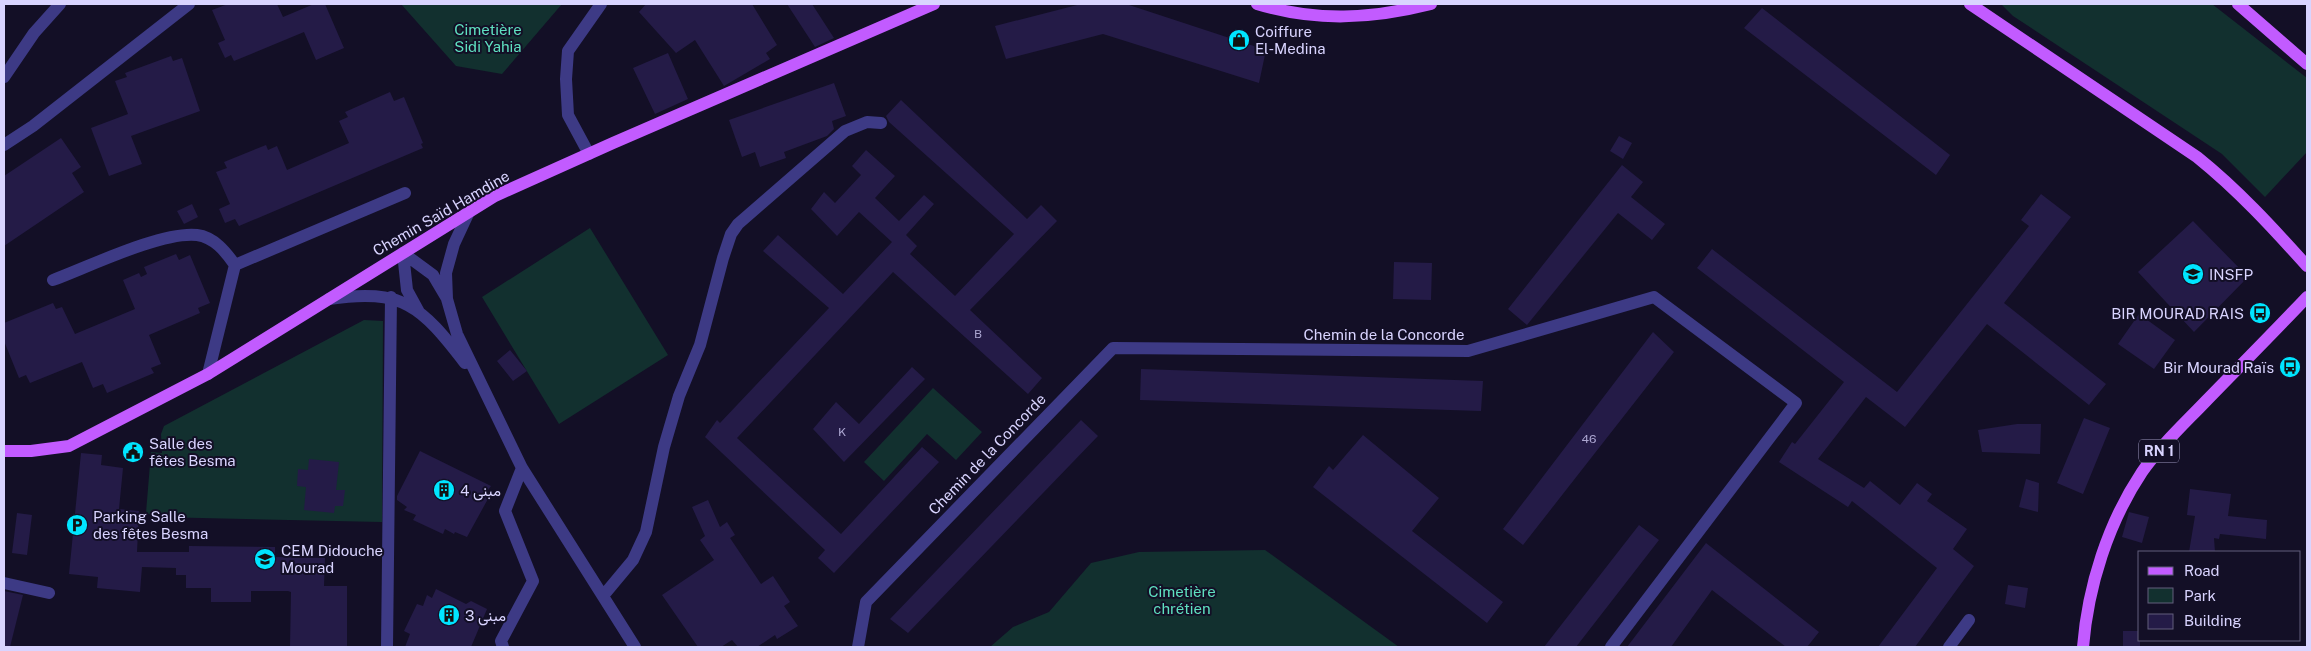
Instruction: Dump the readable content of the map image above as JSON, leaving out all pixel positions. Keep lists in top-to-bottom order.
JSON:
{
  "streets": {
    "main road": ["Chemin Saïd Hamdine", "RN 1"],
    "street": ["Chemin de la Concorde"]
  },
  "parks": ["Cimetière Sidi Yahia", "Cimetière chrétien"],
  "places": {
    "shop": ["Coiffure El-Medina"],
    "school or university": ["INSFP", "CEM Didouche Mourad"],
    "bus stop": ["BIR MOURAD RAIS", "Bir Mourad Raïs"],
    "public building": ["Salle des fêtes Besma"],
    "building": ["مبنى 4", "مبنى 3"],
    "parking": ["Parking Salle des fêtes Besma"]
  },
  "house_numbers": ["B", "K", "46"],
  "legend": ["Road", "Park", "Building"]
}
